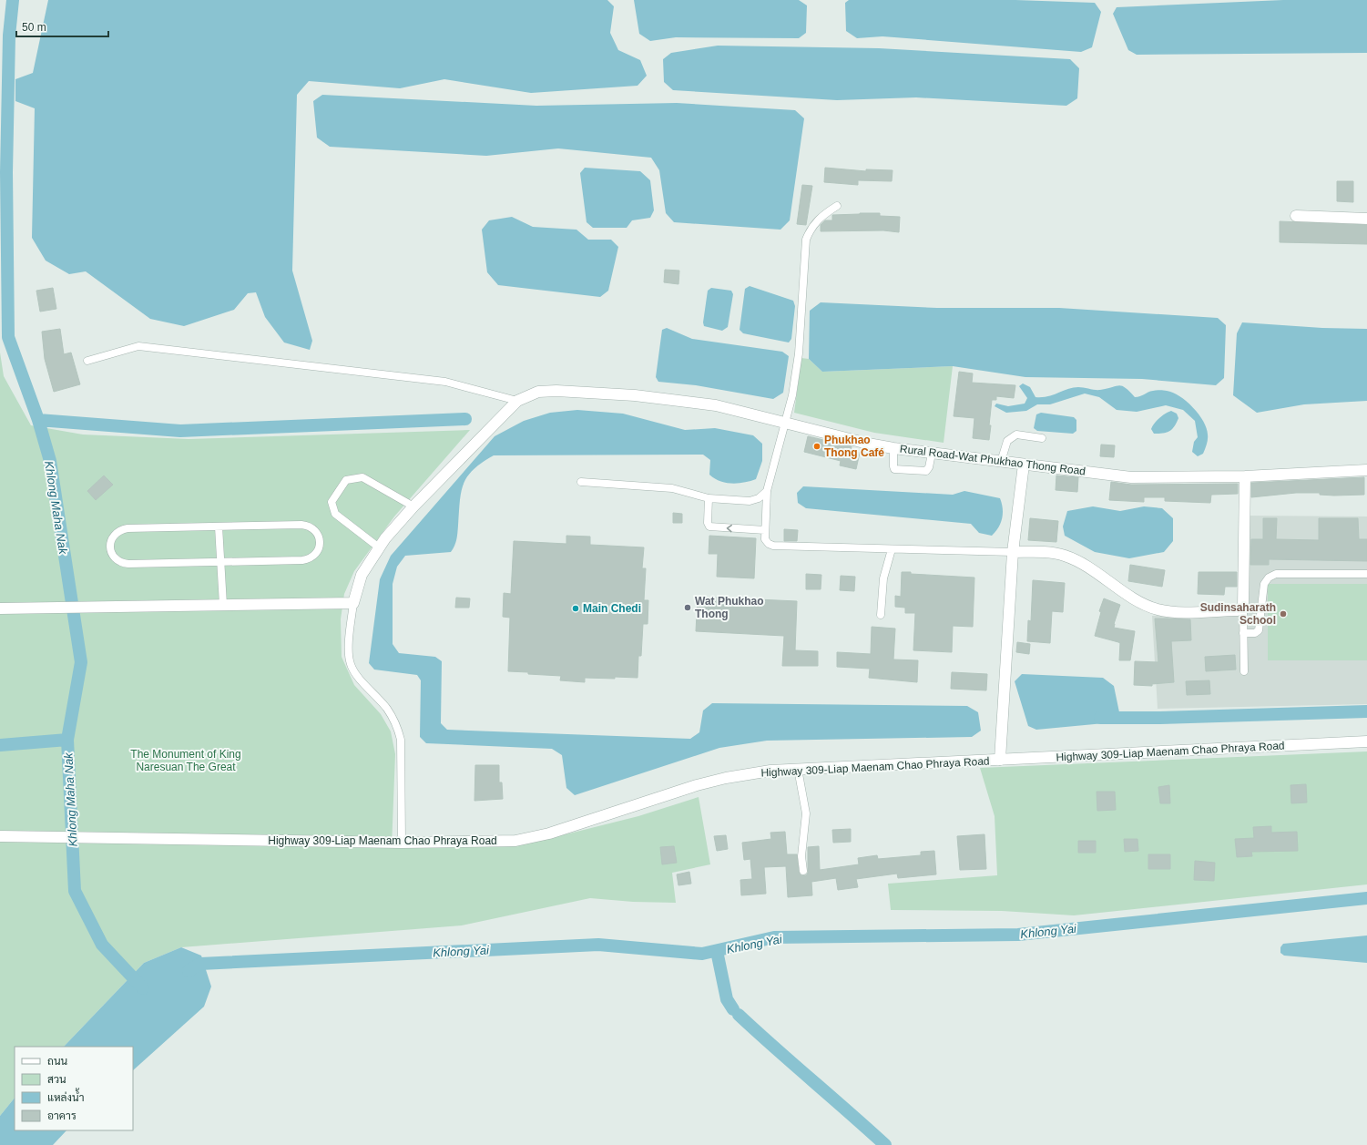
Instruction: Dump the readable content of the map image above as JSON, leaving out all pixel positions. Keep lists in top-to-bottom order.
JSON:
{
  "streets": {
    "street": ["Rural Road-Wat Phukhao Thong Road", "Highway 309-Liap Maenam Chao Phraya Road"]
  },
  "water": ["Khlong Maha Nak", "Khlong Yai"],
  "parks": ["The Monument of King Naresuan The Great"],
  "places": [
    "Phukhao Thong Café",
    "Wat Phukhao Thong",
    "Main Chedi",
    "Sudinsaharath School"
  ],
  "legend": [
    "ถนน",
    "สวน",
    "แหล่งน้ำ",
    "อาคาร"
  ],
  "scale_bar": "50 m"
}
